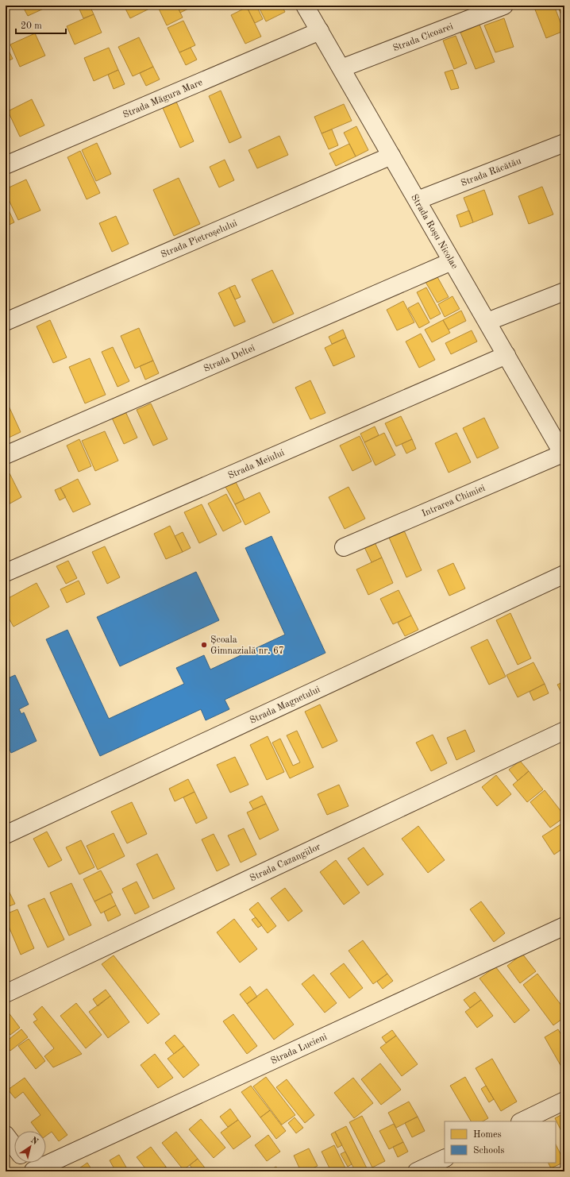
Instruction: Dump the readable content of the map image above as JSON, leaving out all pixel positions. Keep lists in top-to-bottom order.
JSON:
{
  "streets": {
    "street": [
      "Strada Cicoarei",
      "Strada Măgura Mare",
      "Strada Răcătău",
      "Strada Roșu Nicolae",
      "Strada Pietroșelului",
      "Strada Deltei",
      "Strada Meiului",
      "Intrarea Chimiei",
      "Strada Magnetului",
      "Strada Cazangiilor",
      "Strada Lucieni"
    ]
  },
  "crossings": [
    ["Strada Cicoarei", "Strada Roșu Nicolae"],
    ["Strada Măgura Mare", "Strada Roșu Nicolae"],
    ["Strada Răcătău", "Strada Roșu Nicolae"],
    ["Strada Roșu Nicolae", "Strada Pietroșelului"],
    ["Strada Roșu Nicolae", "Strada Deltei"],
    ["Strada Roșu Nicolae", "Strada Meiului"],
    ["Strada Roșu Nicolae", "Intrarea Chimiei"]
  ],
  "places": ["Școala Gimnazială nr. 67"],
  "legend": ["Homes", "Schools"],
  "scale_bar": "20 m",
  "north": "top right"
}
